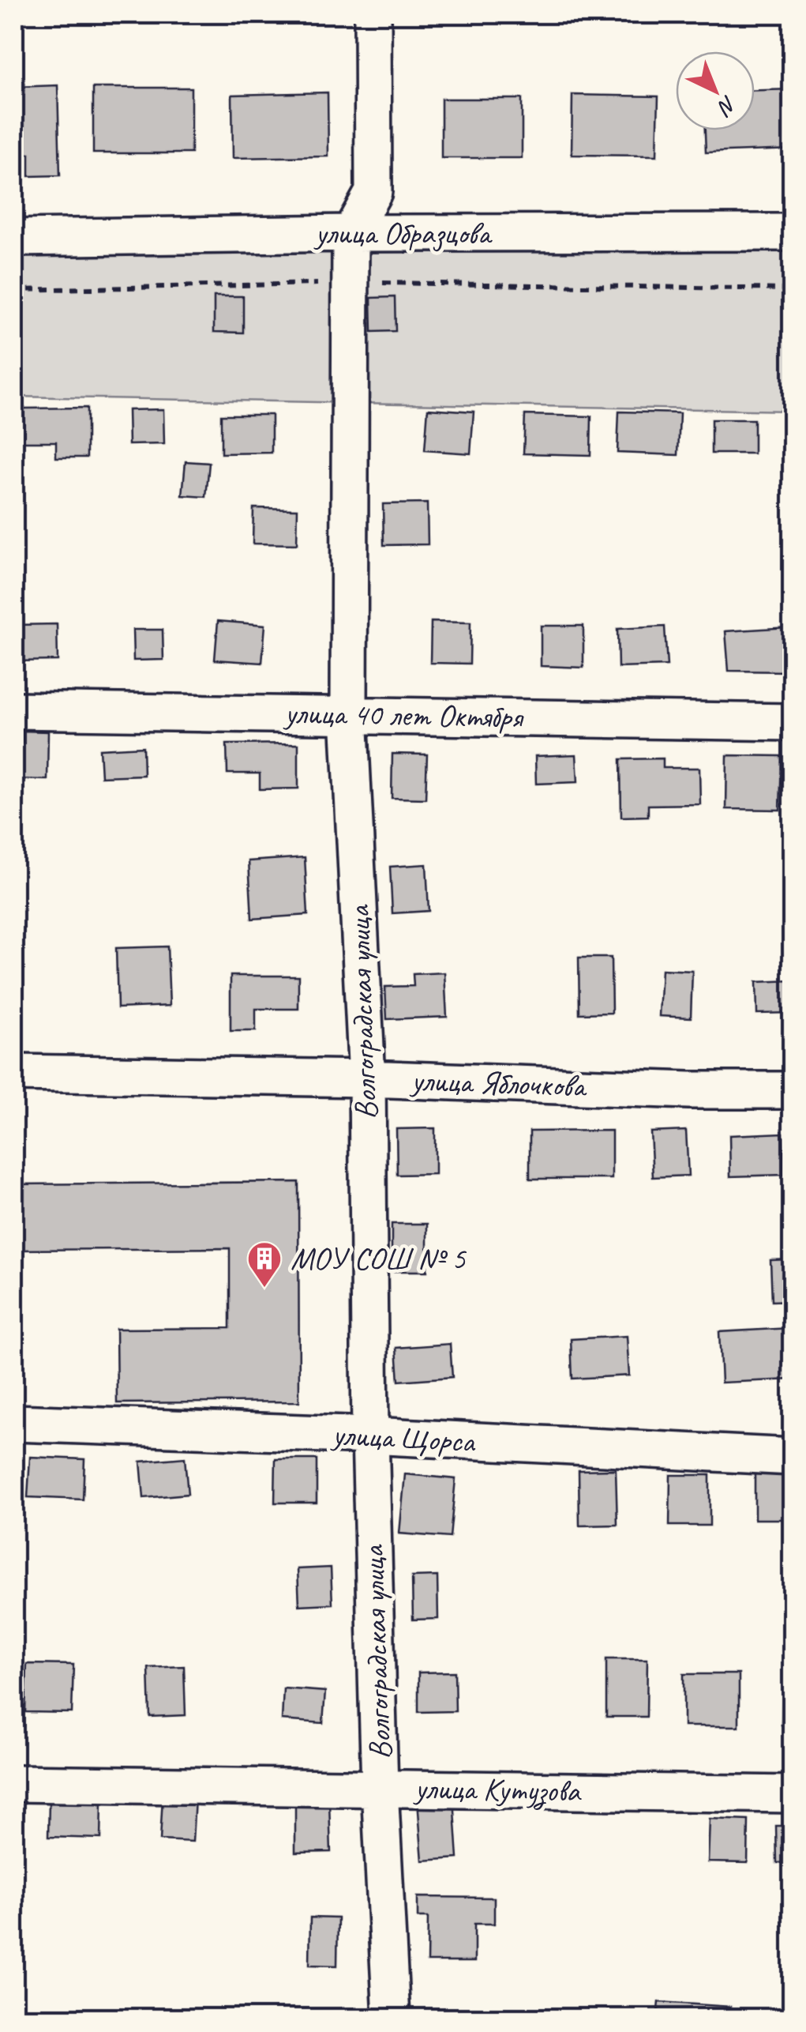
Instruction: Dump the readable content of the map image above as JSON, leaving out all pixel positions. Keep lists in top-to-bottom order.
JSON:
{
  "streets": {
    "street": [
      "улица Образцова",
      "улица 40 лет Октября",
      "Волгоградская улица",
      "улица Яблочкова",
      "улица Щорса",
      "улица Кутузова"
    ]
  },
  "crossings": [
    ["улица Образцова", "Волгоградская улица"],
    ["улица 40 лет Октября", "Волгоградская улица"],
    ["Волгоградская улица", "улица Яблочкова"],
    ["Волгоградская улица", "улица Щорса"],
    ["Волгоградская улица", "улица Кутузова"]
  ],
  "places": {
    "building": ["МОУ СОШ № 5"]
  },
  "north": "bottom right"
}
